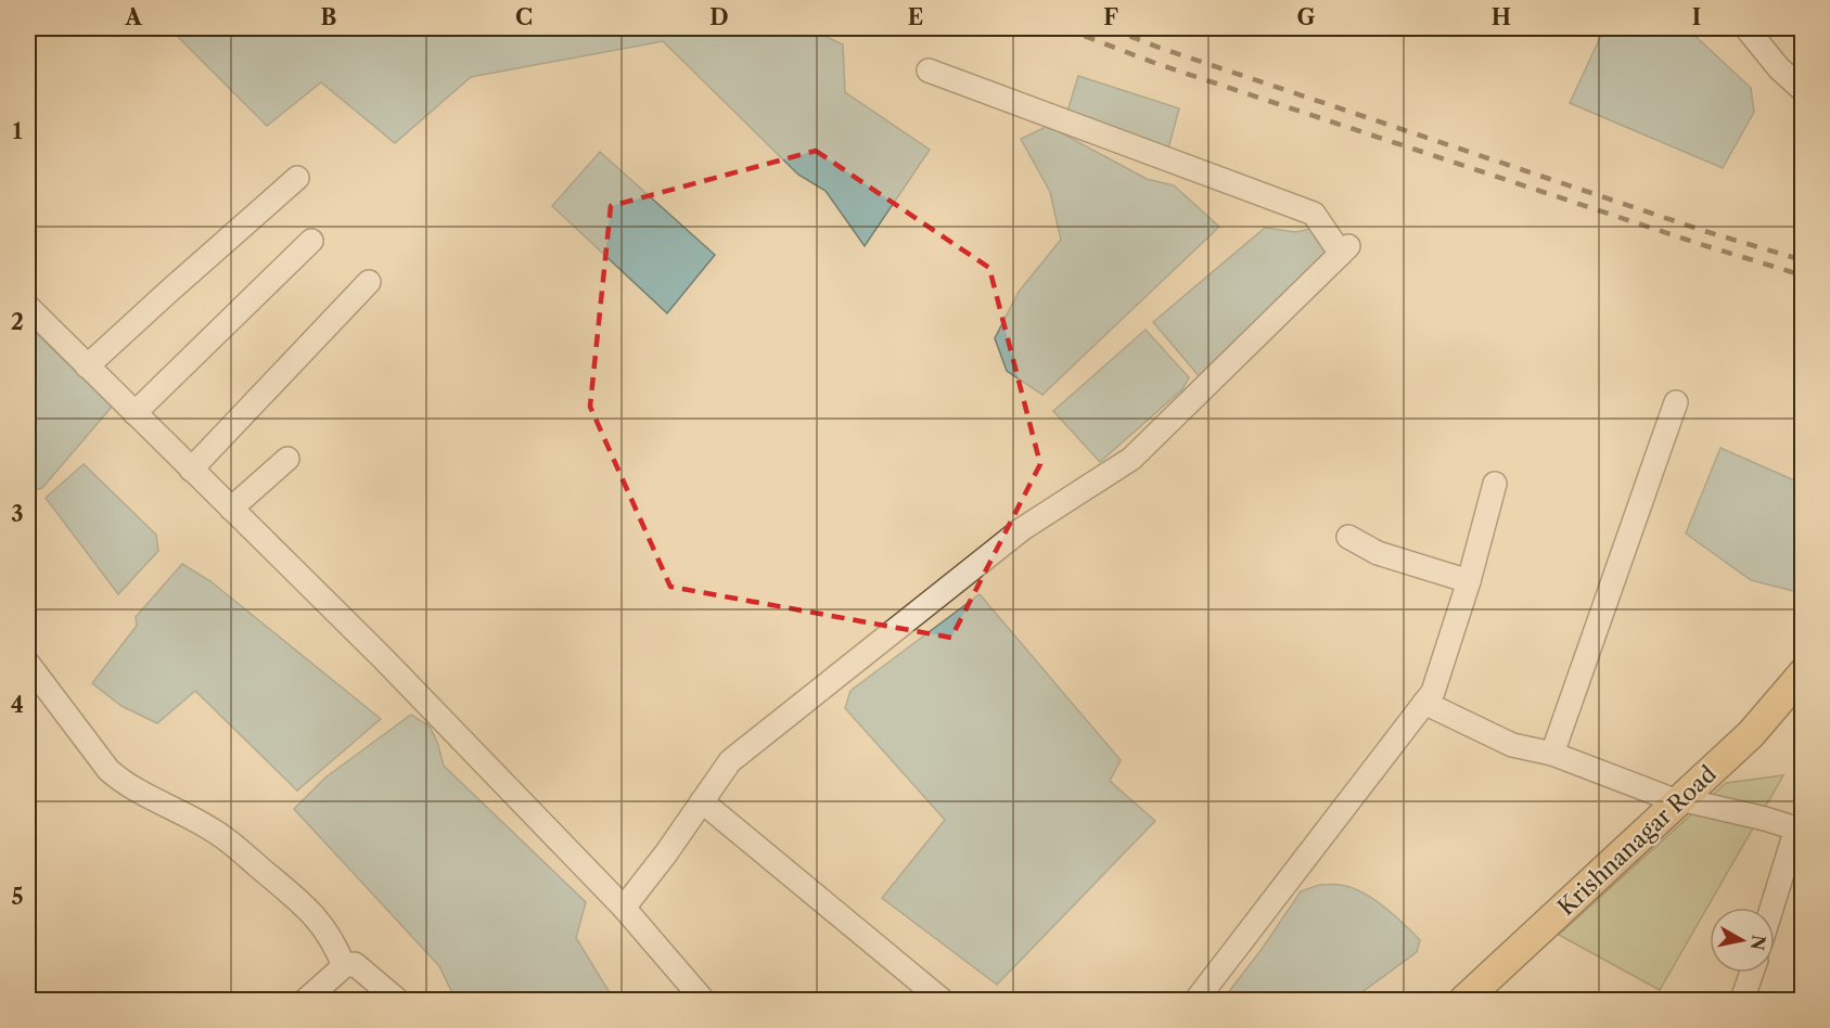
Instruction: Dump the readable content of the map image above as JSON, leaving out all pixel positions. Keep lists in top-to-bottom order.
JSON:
{
  "streets": {
    "main road": ["Krishnanagar Road"]
  },
  "north": "right",
  "grid": {
    "columns": [
      "A",
      "B",
      "C",
      "D",
      "E",
      "F",
      "G",
      "H",
      "I"
    ],
    "rows": [
      "1",
      "2",
      "3",
      "4",
      "5"
    ]
  }
}
